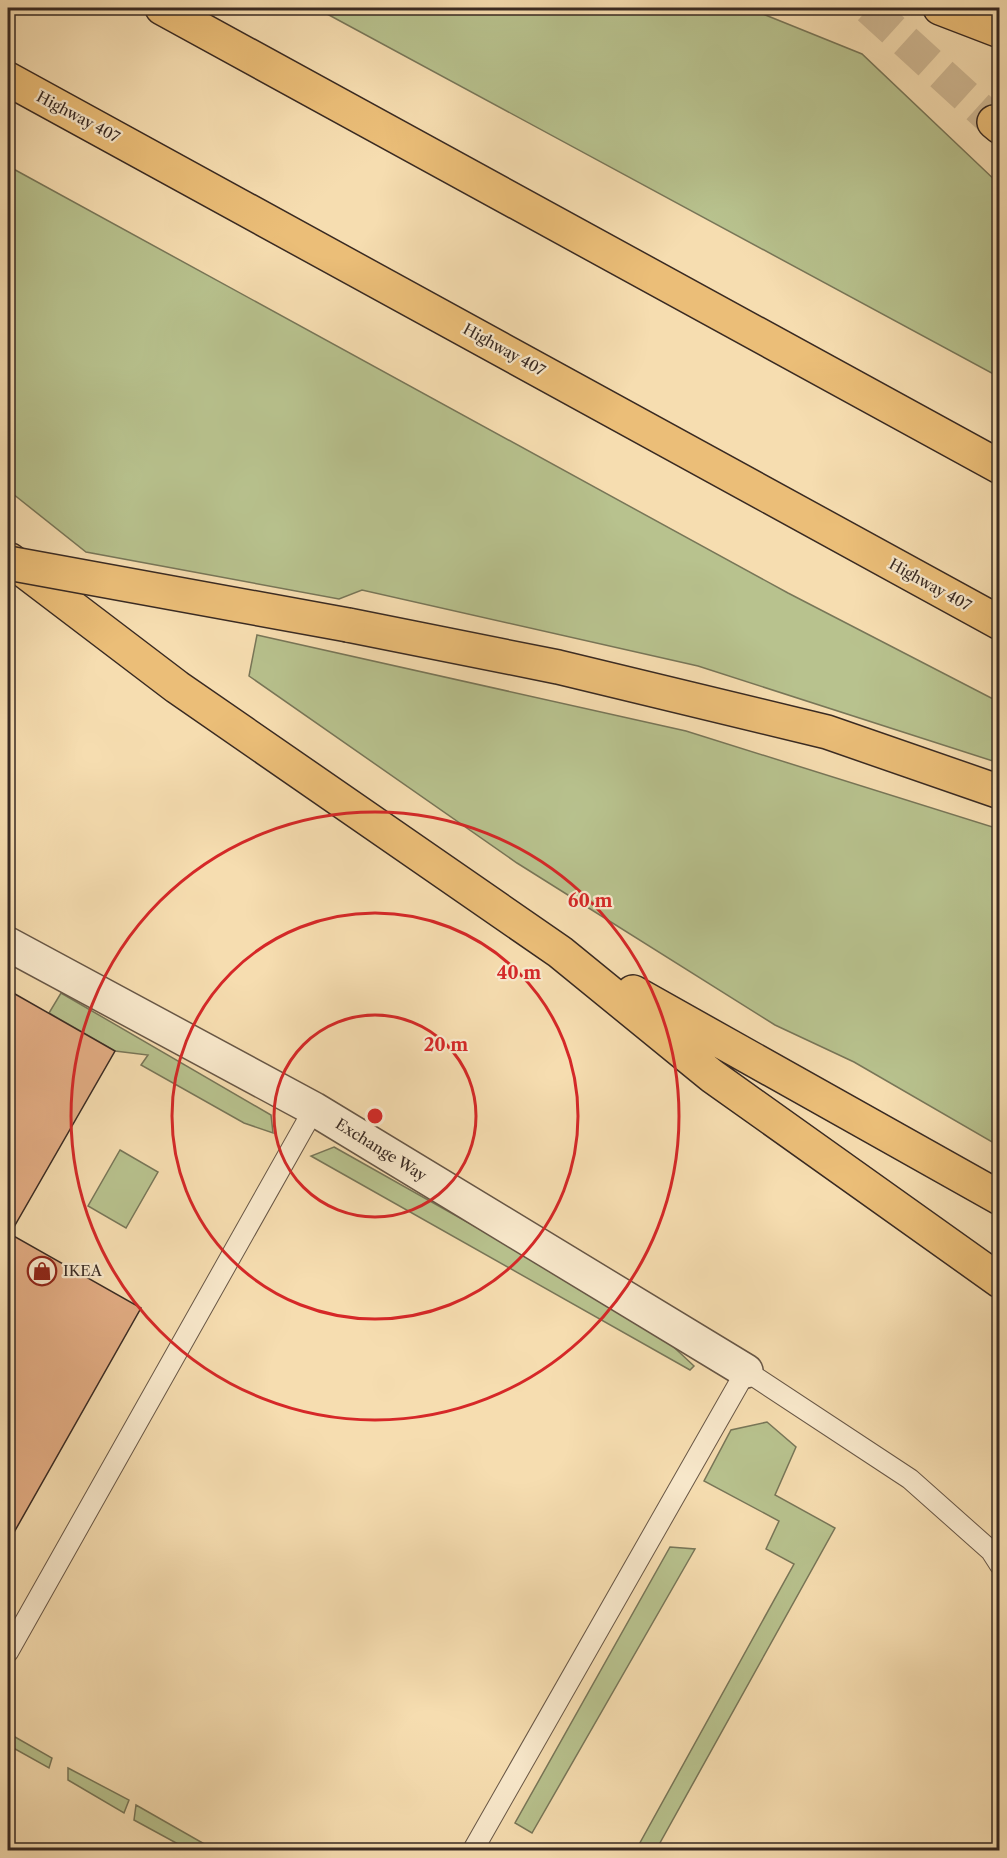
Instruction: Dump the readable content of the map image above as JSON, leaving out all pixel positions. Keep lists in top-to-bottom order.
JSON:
{
  "streets": {
    "highway": ["Highway 407"],
    "street": ["Exchange Way"]
  },
  "places": {
    "shop": ["IKEA"]
  },
  "rings": ["60 m", "40 m", "20 m"]
}
